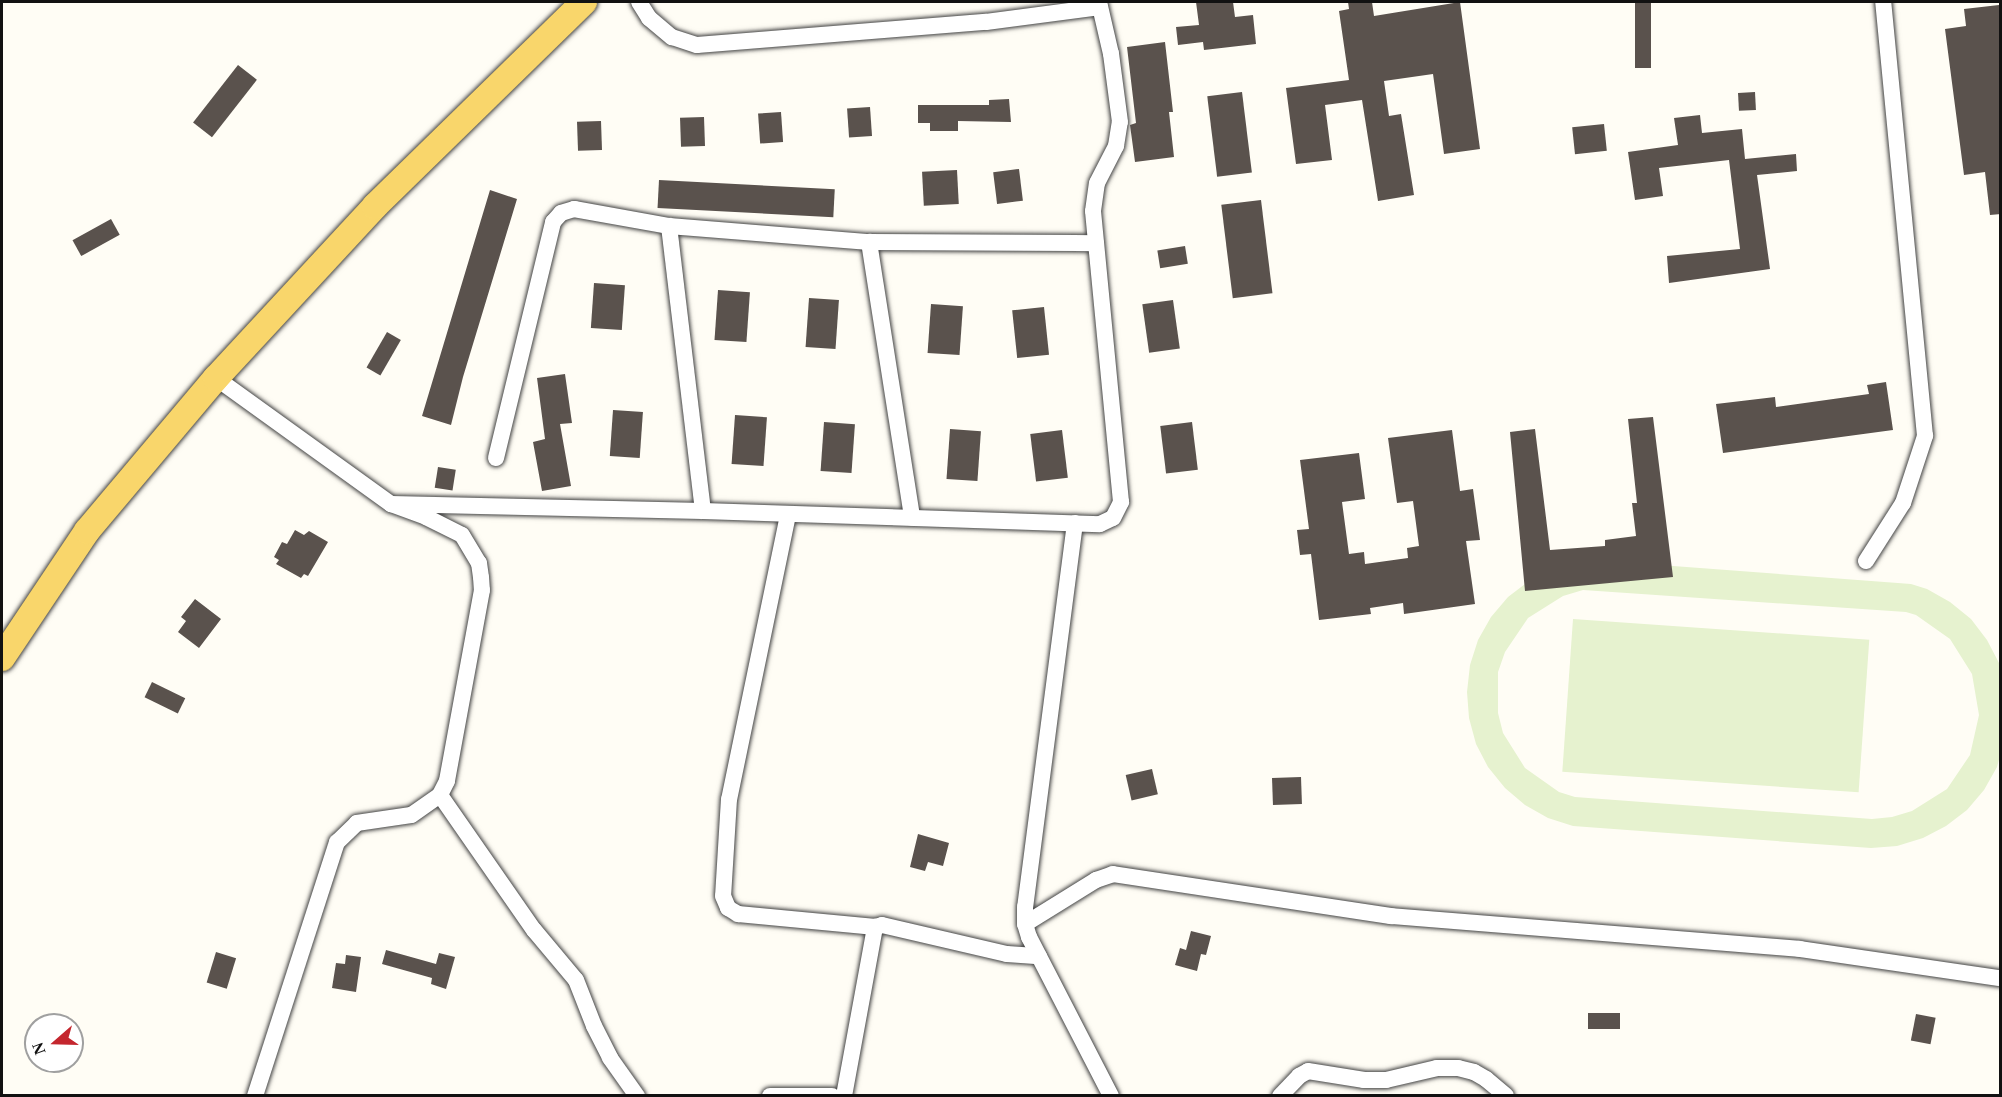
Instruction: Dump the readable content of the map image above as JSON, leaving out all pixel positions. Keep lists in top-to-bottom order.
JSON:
{
  "north": "left"
}
